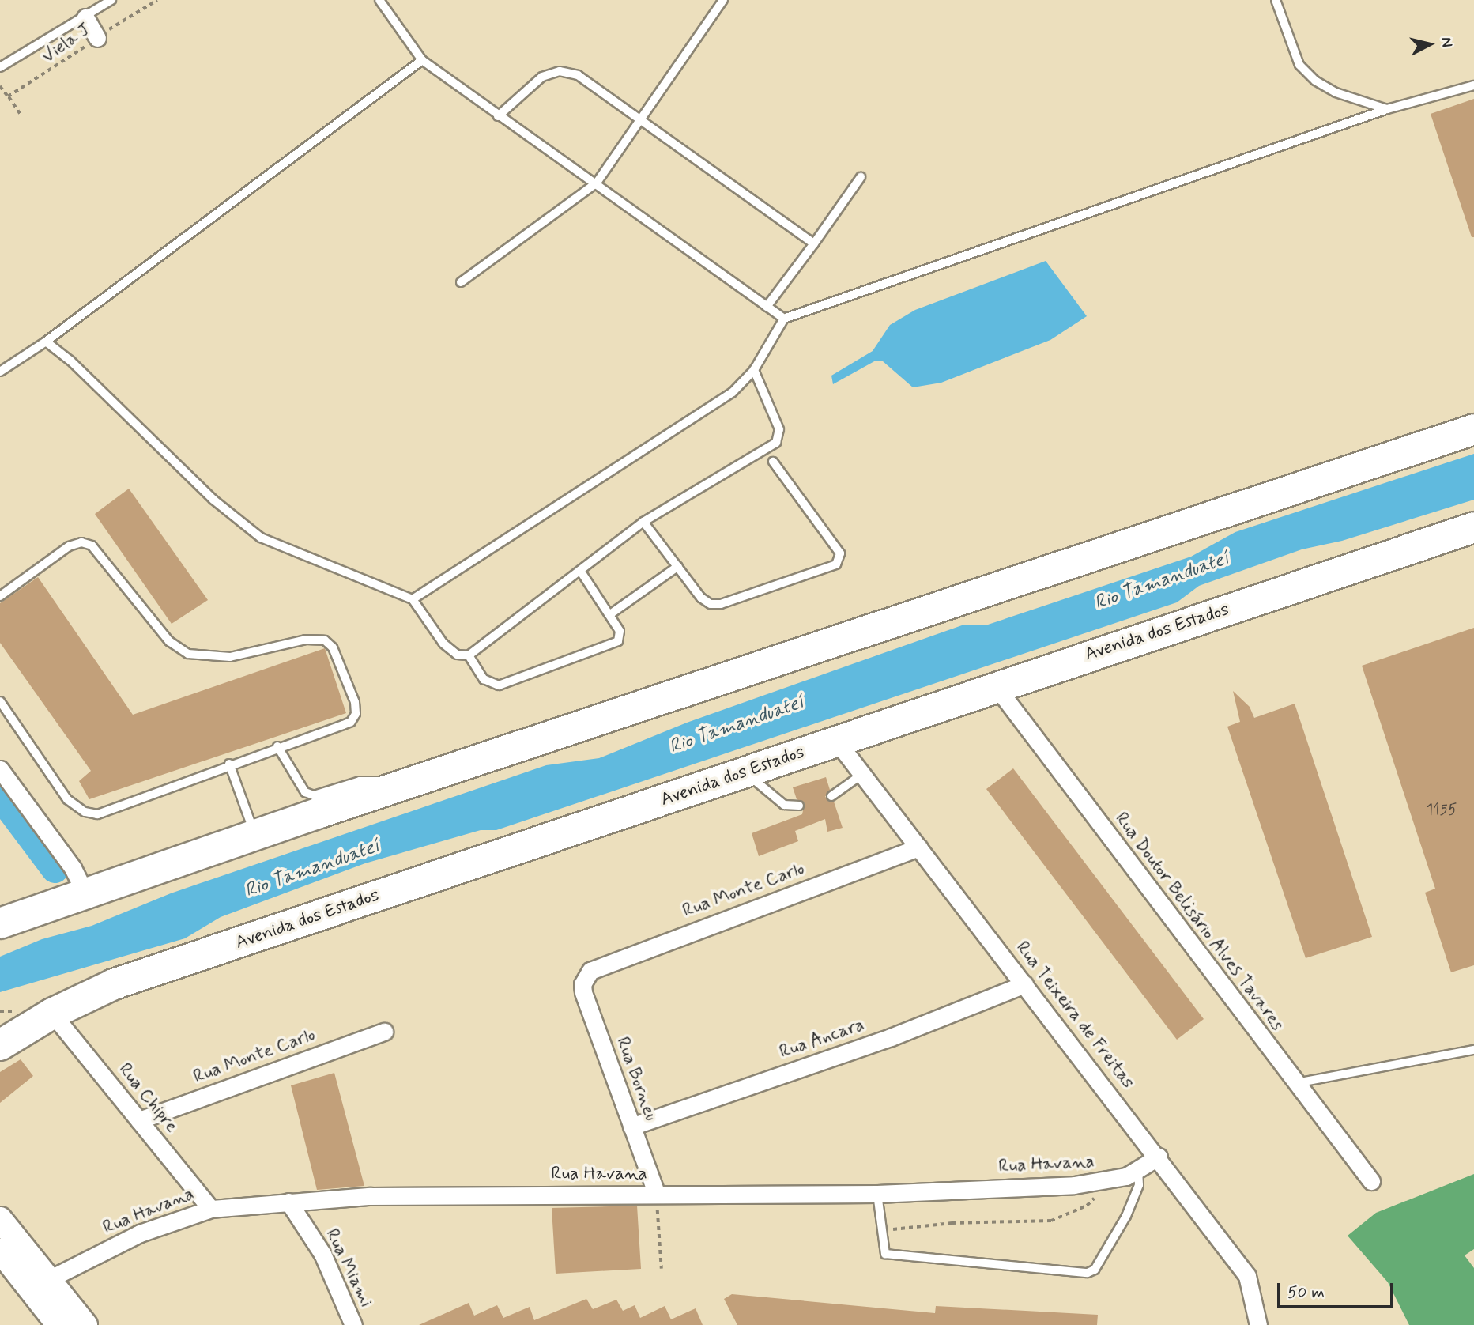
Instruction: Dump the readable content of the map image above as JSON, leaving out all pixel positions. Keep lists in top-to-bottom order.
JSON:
{
  "streets": {
    "highway": ["Avenida dos Estados"],
    "street": [
      "Rua Monte Carlo",
      "Rua Doutor Belisário Alves Tavares",
      "Rua Teixeira de Freitas",
      "Rua Ancara",
      "Rua Borneu",
      "Rua Chipre",
      "Rua Havana",
      "Rua Miami"
    ],
    "path": ["Viela J"]
  },
  "crossings": [
    ["Avenida dos Estados", "Rua Doutor Belisário Alves Tavares"],
    ["Avenida dos Estados", "Rua Teixeira de Freitas"],
    ["Avenida dos Estados", "Rua Chipre"],
    ["Rua Monte Carlo", "Rua Teixeira de Freitas"],
    ["Rua Monte Carlo", "Rua Borneu"],
    ["Rua Monte Carlo", "Rua Chipre"],
    ["Rua Teixeira de Freitas", "Rua Ancara"],
    ["Rua Teixeira de Freitas", "Rua Havana"],
    ["Rua Ancara", "Rua Borneu"],
    ["Rua Borneu", "Rua Havana"],
    ["Rua Chipre", "Rua Havana"],
    ["Rua Havana", "Rua Miami"]
  ],
  "water": ["Rio Tamanduateí"],
  "house_numbers": ["1155"],
  "scale_bar": "50 m",
  "north": "right"
}
